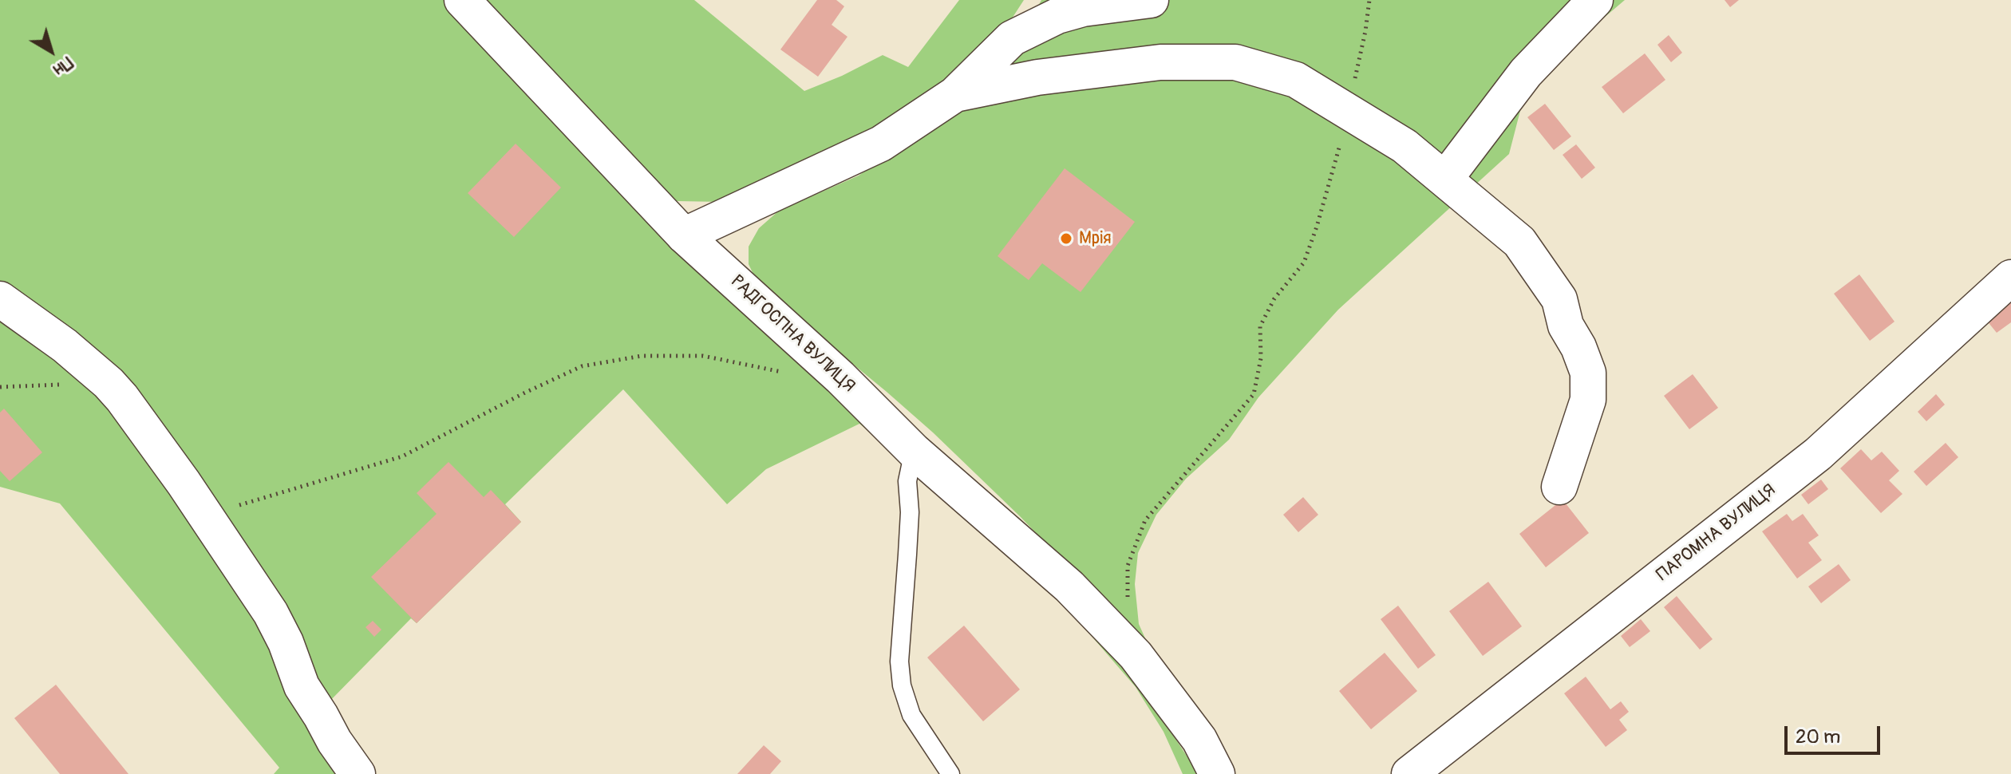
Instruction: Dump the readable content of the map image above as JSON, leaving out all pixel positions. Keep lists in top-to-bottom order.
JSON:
{
  "streets": {
    "street": ["РАДГОСПНА ВУЛИЦЯ", "ПАРОМНА ВУЛИЦЯ"]
  },
  "places": ["Мрія"],
  "scale_bar": "20 m",
  "north": "bottom right"
}
